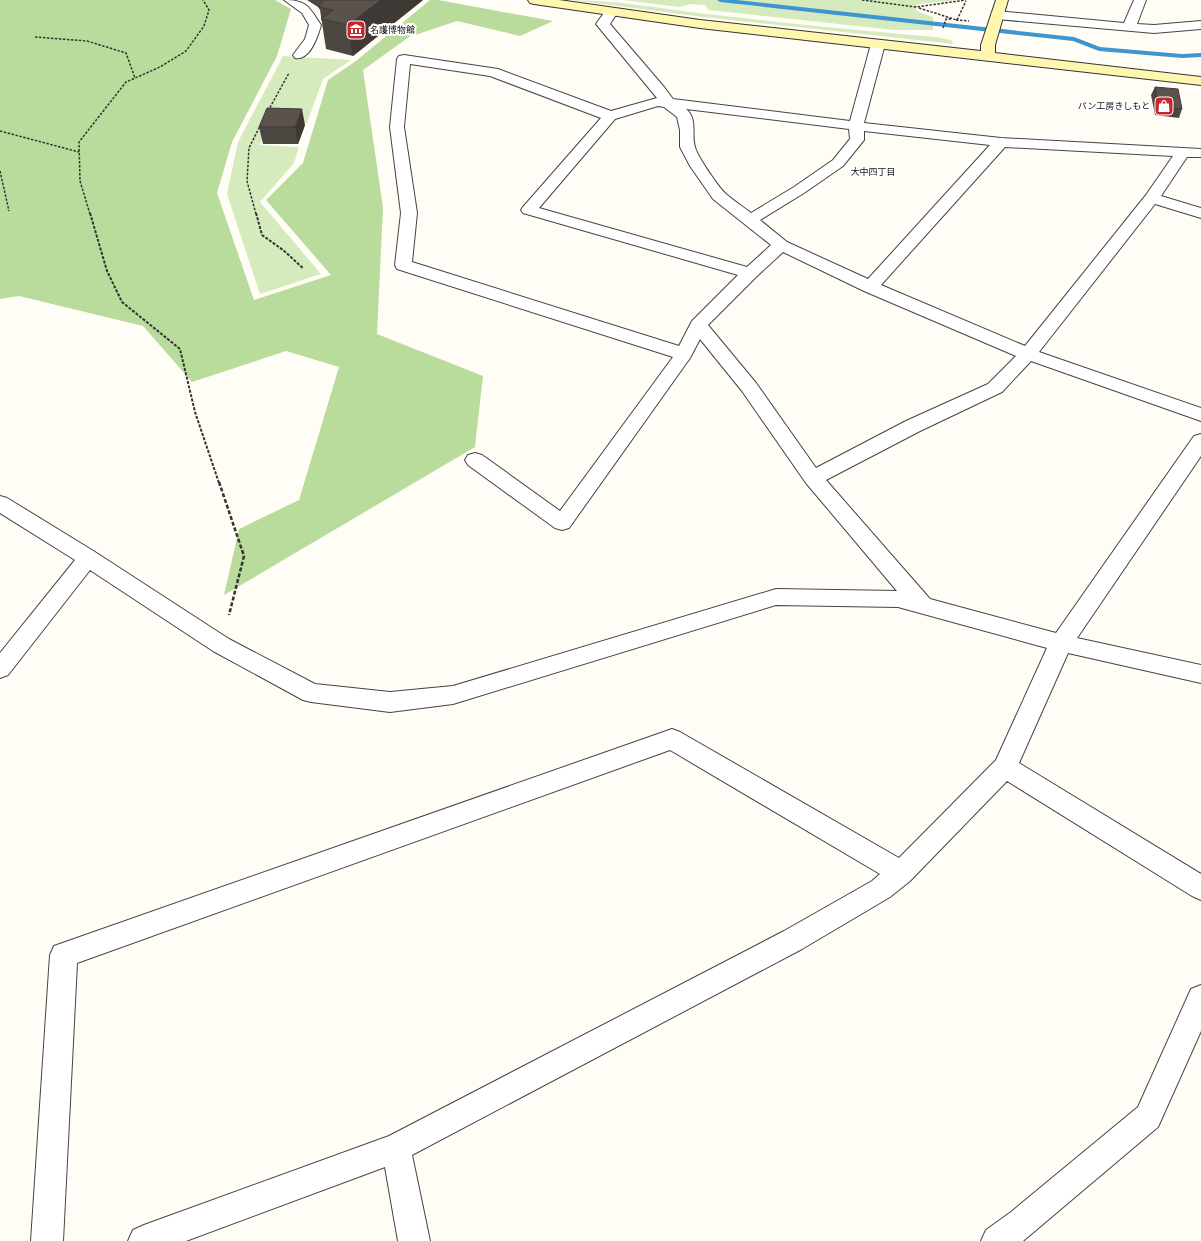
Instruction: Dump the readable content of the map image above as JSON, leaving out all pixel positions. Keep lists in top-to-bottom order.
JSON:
{
  "districts": ["大中四丁目"],
  "places": {
    "museum": ["名護博物館"],
    "shop": ["パン工房きしもと"]
  }
}
